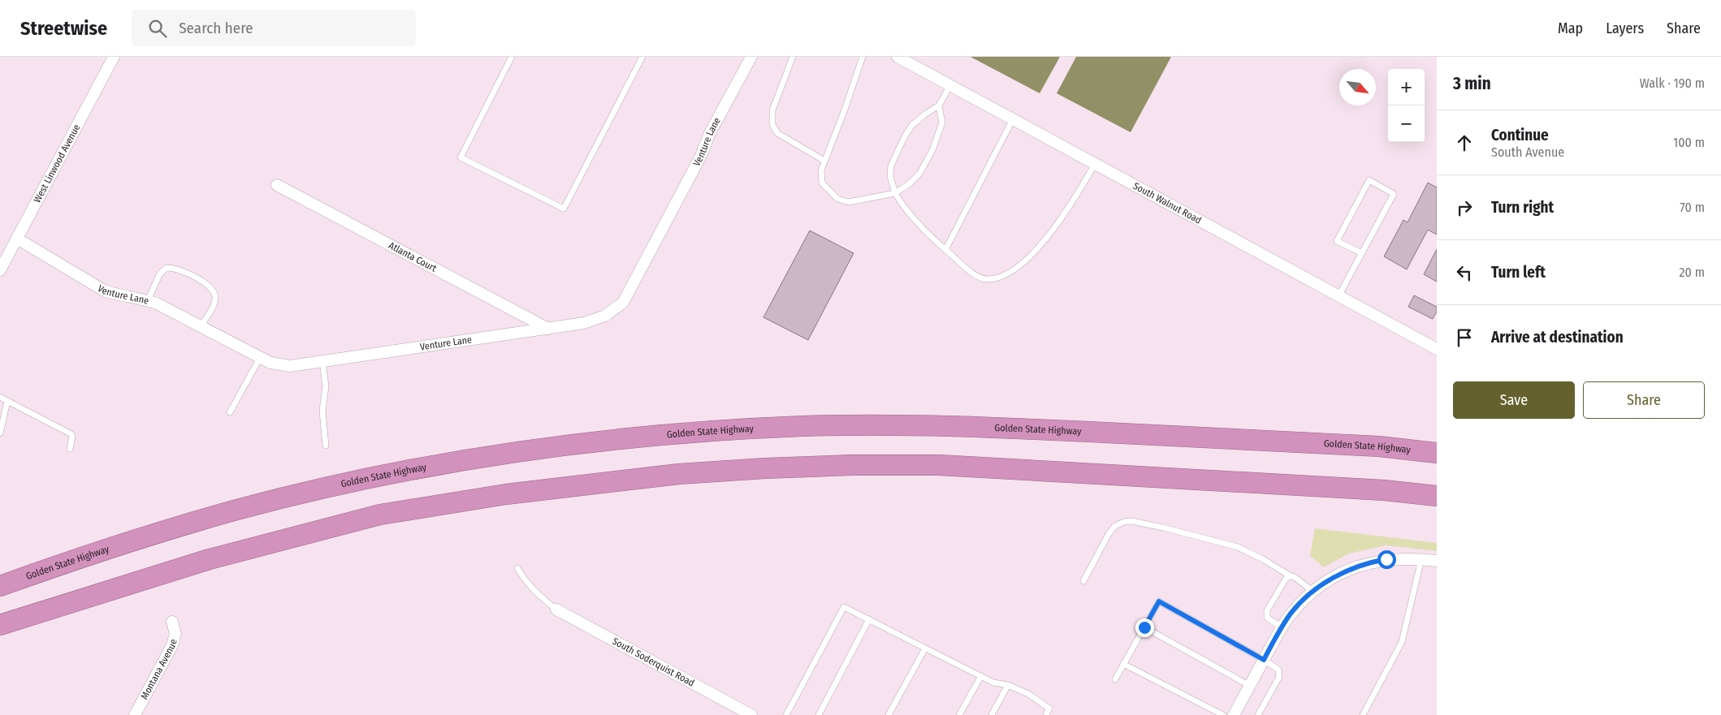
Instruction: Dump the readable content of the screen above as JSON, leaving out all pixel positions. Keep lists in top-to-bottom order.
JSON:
{
  "streets": {
    "highway": ["Golden State Highway"],
    "street": [
      "Venture Lane",
      "West Linwood Avenue",
      "South Walnut Road",
      "Atlanta Court",
      "South Soderquist Road",
      "Montana Avenue"
    ]
  },
  "crossings": [
    ["Venture Lane", "West Linwood Avenue"],
    ["Venture Lane", "Atlanta Court"]
  ],
  "north": "bottom right",
  "page": {
    "header": "Streetwise",
    "search": "Search here",
    "nav": ["Map", "Layers", "Share"],
    "heading": ["3 min", "Walk · 190 m"],
    "map_buttons": ["+", "−"],
    "list": [
      ["Continue", "South Avenue", "100 m"],
      ["Turn right", "70 m"],
      ["Turn left", "20 m"],
      "Arrive at destination"
    ],
    "buttons": ["Save", "Share"]
  }
}
